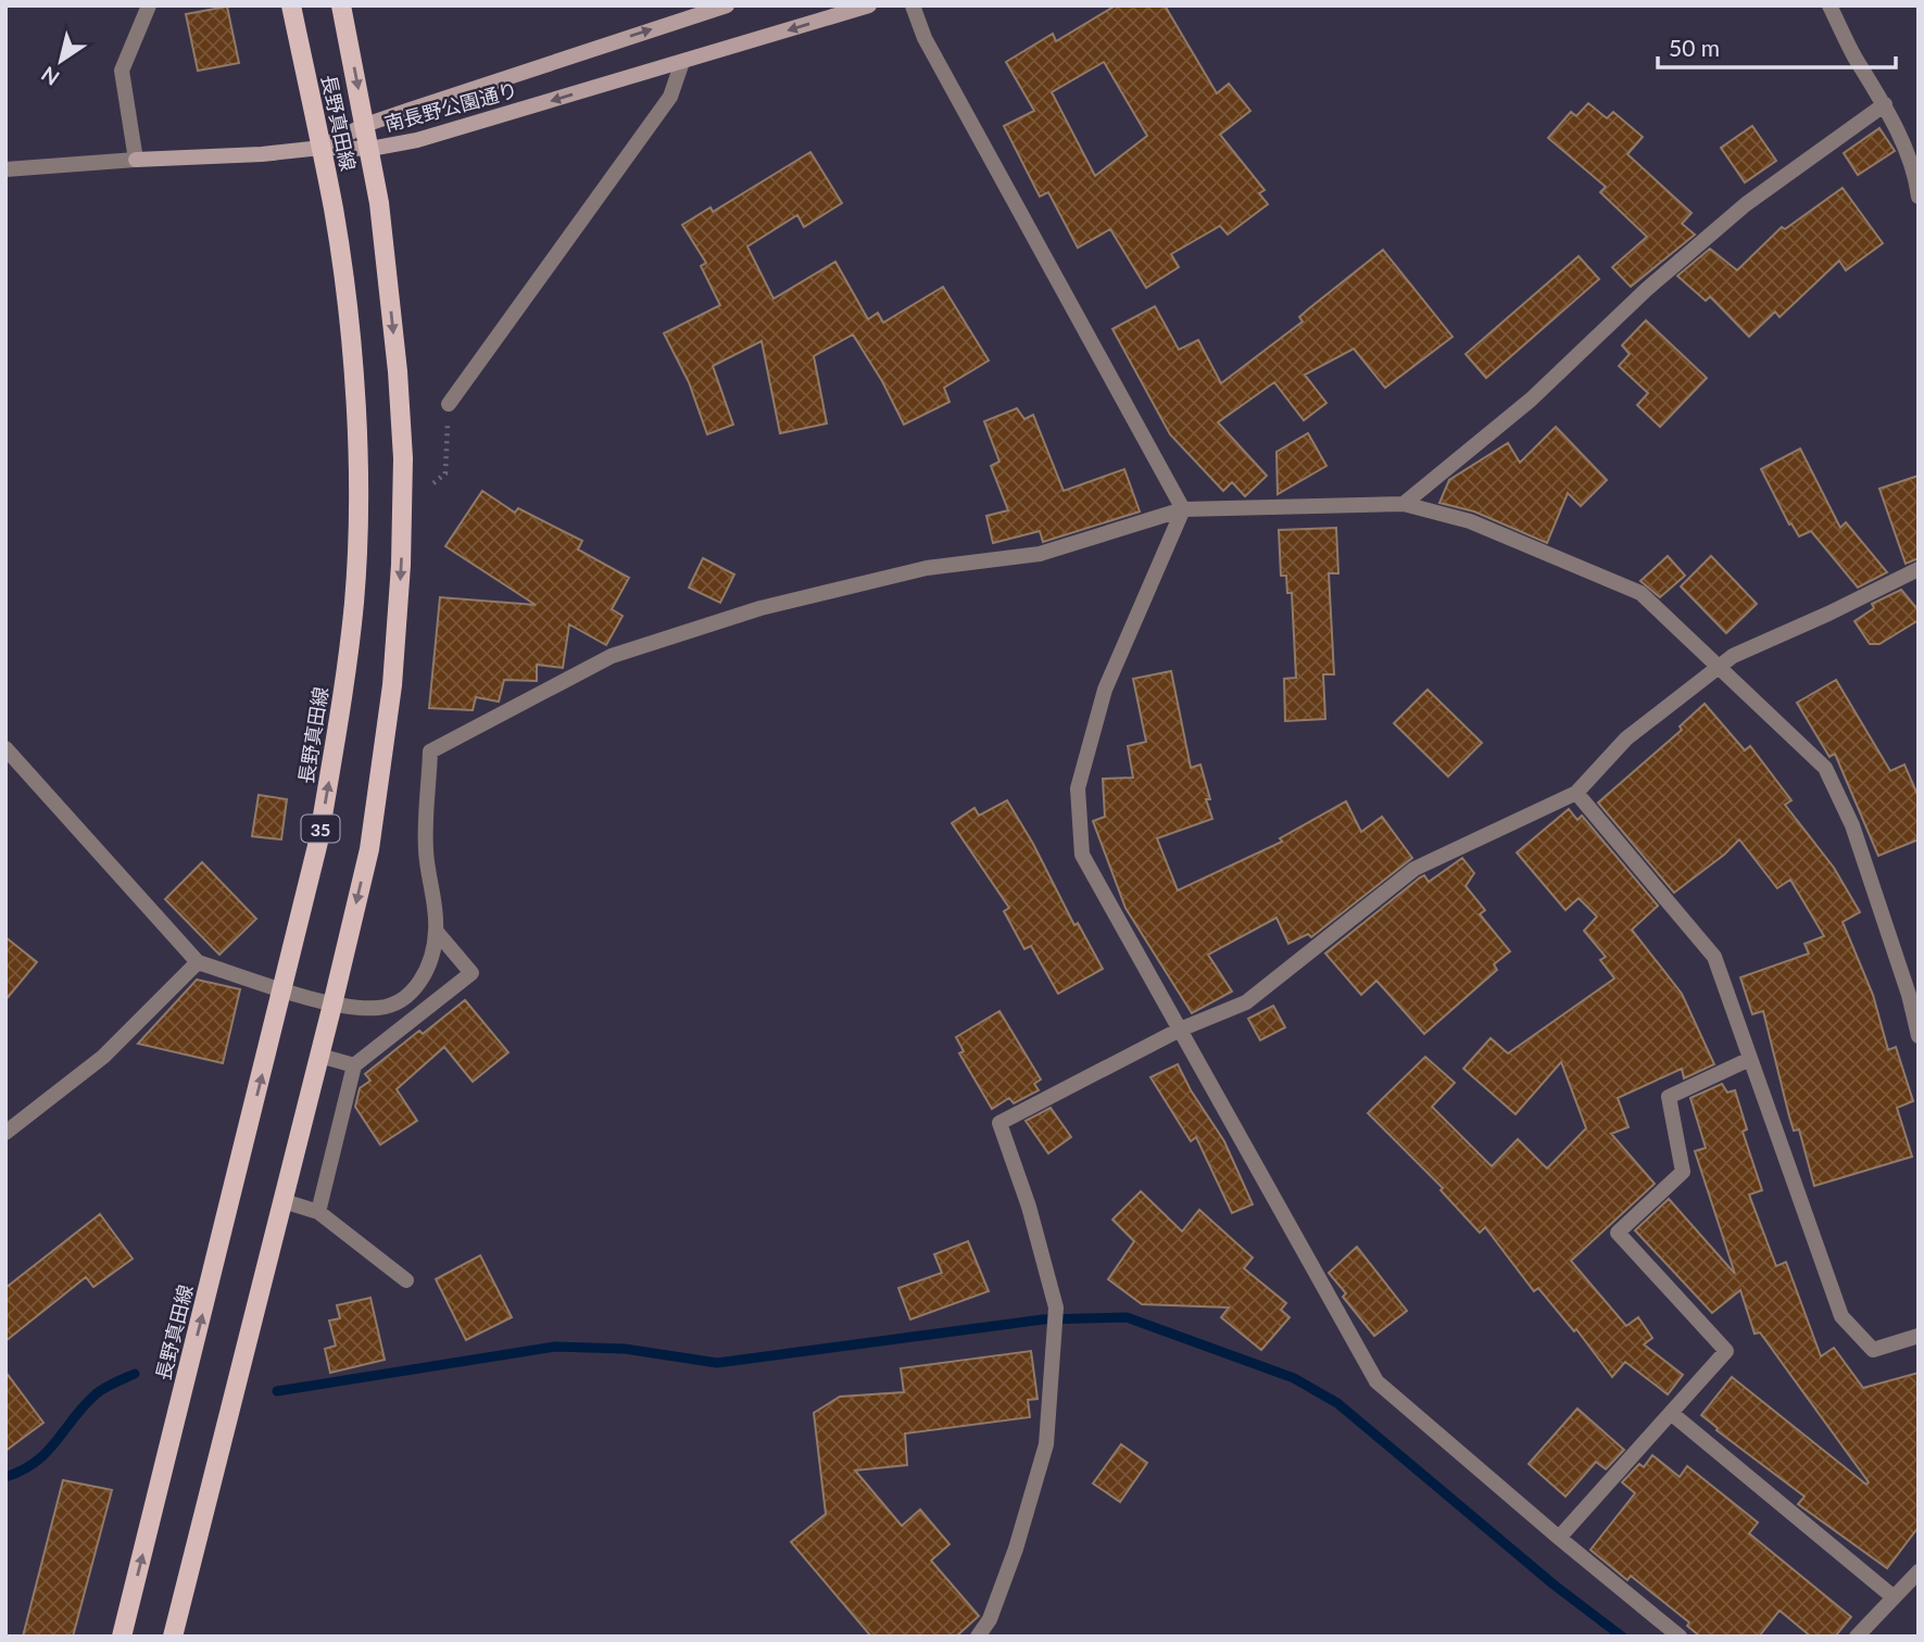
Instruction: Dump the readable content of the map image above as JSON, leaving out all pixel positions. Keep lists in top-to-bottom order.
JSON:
{
  "streets": {
    "main road": ["長野真田線", "35"],
    "street": ["南長野公園通り"]
  },
  "crossings": [
    ["南長野公園通り", "長野真田線"]
  ],
  "scale_bar": "50 m",
  "north": "bottom left"
}
